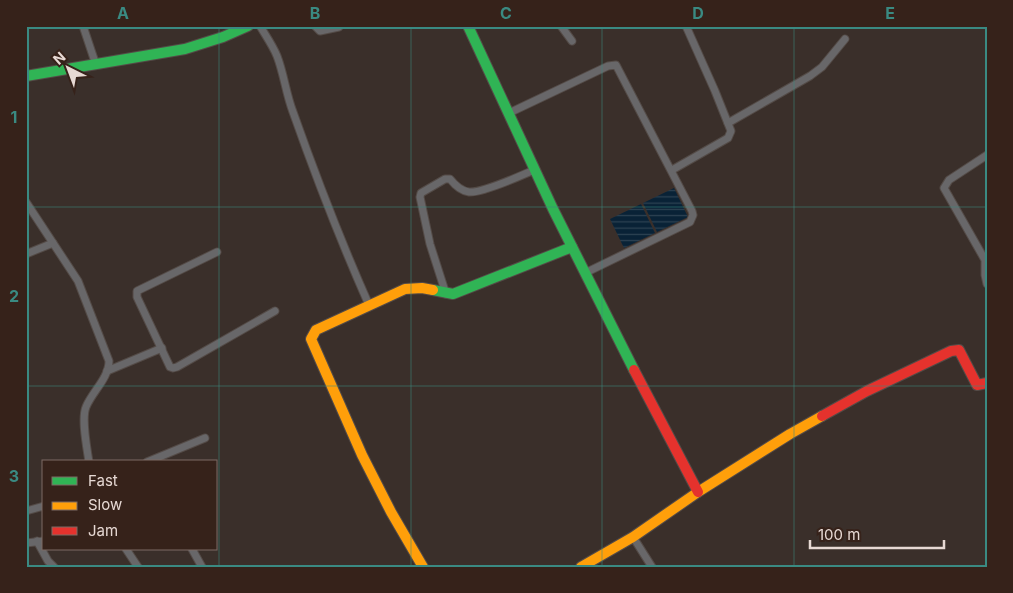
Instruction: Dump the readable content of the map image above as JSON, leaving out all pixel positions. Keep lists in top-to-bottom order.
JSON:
{
  "legend": ["Fast", "Slow", "Jam"],
  "scale_bar": "100 m",
  "north": "top left",
  "grid": {
    "columns": [
      "A",
      "B",
      "C",
      "D",
      "E"
    ],
    "rows": ["1", "2", "3"]
  }
}
